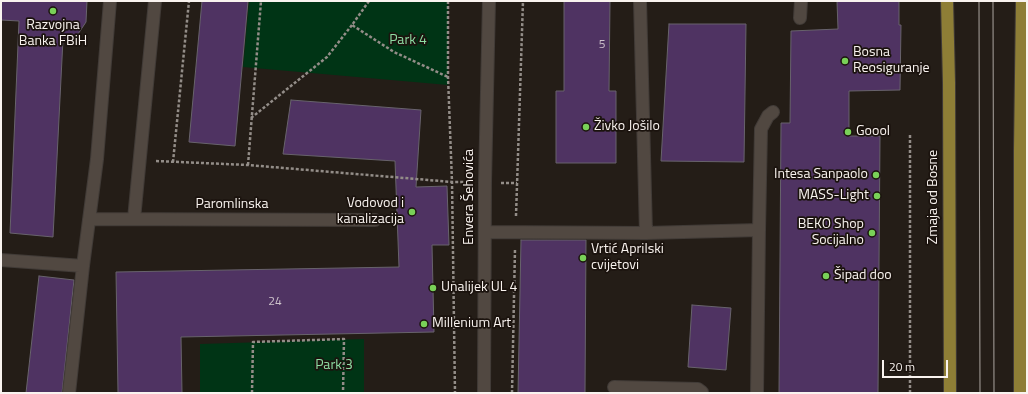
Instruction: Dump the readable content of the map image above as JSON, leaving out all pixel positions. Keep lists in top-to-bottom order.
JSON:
{
  "streets": {
    "main road": ["Zmaja od Bosne"],
    "street": ["Envera Šehovića", "Paromlinska"]
  },
  "parks": ["Park 4", "Park 3"],
  "places": [
    "Razvojna Banka FBiH",
    "Bosna Reosiguranje",
    "Živko Jošilo",
    "Goool",
    "Intesa Sanpaolo",
    "MASS-Light",
    "Vodovod i kanalizacija",
    "BEKO Shop Socijalno",
    "Vrtić Aprilski cvijetovi",
    "Šipad doo",
    "Unalijek UL 4",
    "Millenium Art"
  ],
  "house_numbers": ["5", "24"],
  "scale_bar": "20 m"
}
